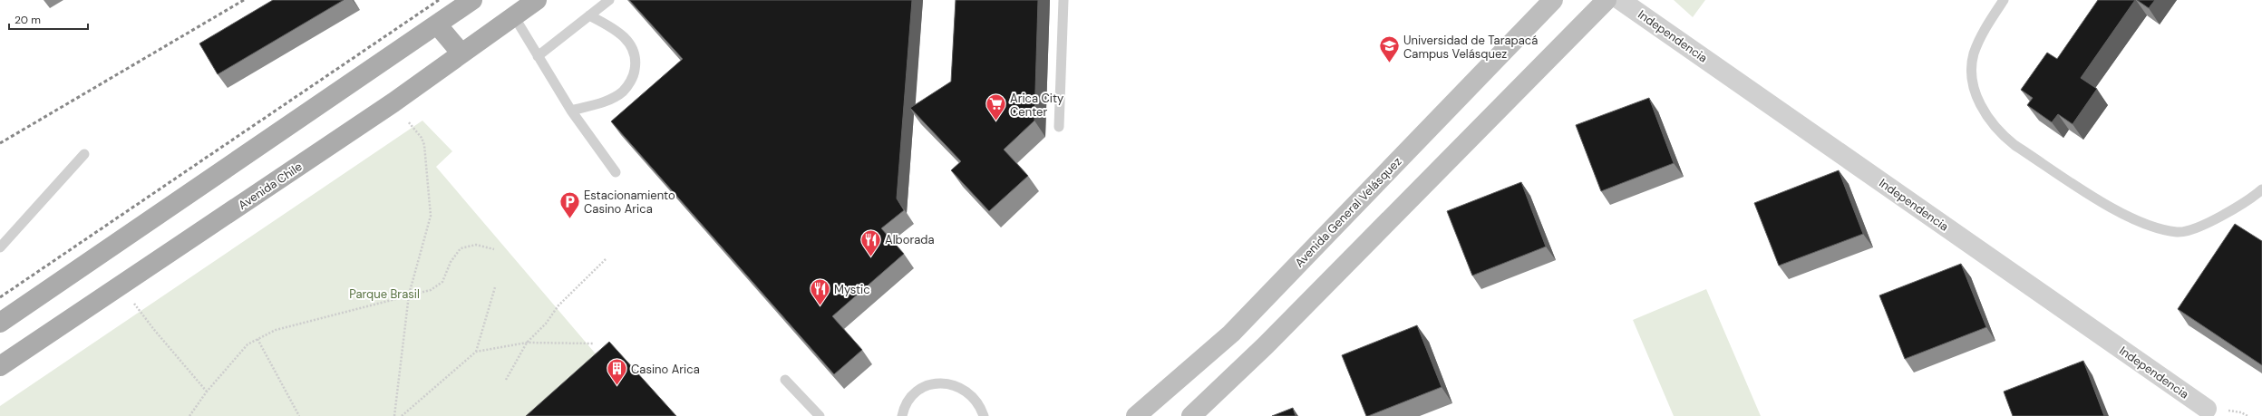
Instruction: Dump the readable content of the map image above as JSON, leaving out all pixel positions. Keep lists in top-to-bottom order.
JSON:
{
  "streets": {
    "main road": ["Avenida Chile", "Avenida General Velásquez"],
    "street": ["Independencia"]
  },
  "parks": ["Parque Brasil"],
  "places": {
    "school or university": ["Universidad de Tarapacá Campus Velásquez"],
    "supermarket": ["Arica City Center"],
    "parking": ["Estacionamiento Casino Arica"],
    "restaurant": ["Alborada", "Mystic"],
    "building": ["Casino Arica"]
  },
  "scale_bar": "20 m"
}
